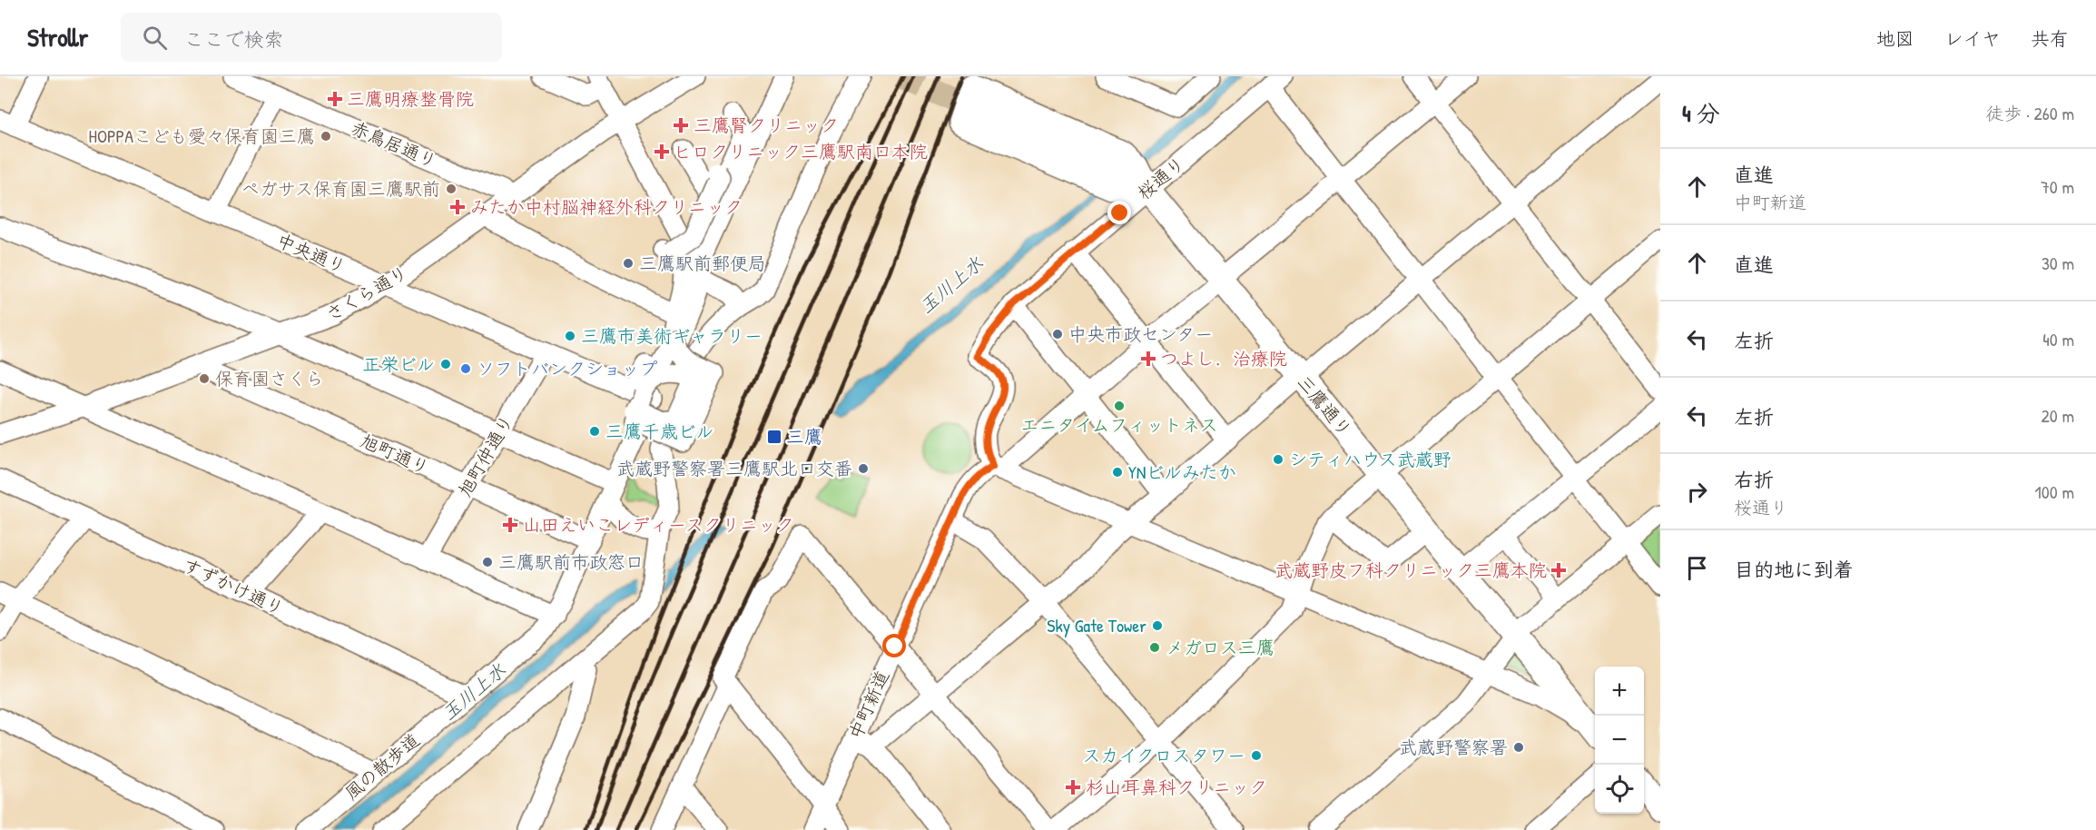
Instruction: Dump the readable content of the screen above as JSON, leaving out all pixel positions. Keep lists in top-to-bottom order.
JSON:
{
  "streets": {
    "main road": ["三鷹通り"],
    "street": [
      "赤鳥居通り",
      "桜通り",
      "中央通り",
      "さくら通り",
      "旭町通り",
      "旭町仲通り",
      "すずかけ通り",
      "中町新道",
      "風の散歩道"
    ]
  },
  "crossings": [
    ["赤鳥居通り", "さくら通り"],
    ["桜通り", "三鷹通り"],
    ["桜通り", "中町新道"],
    ["中央通り", "さくら通り"],
    ["中央通り", "旭町仲通り"],
    ["中央通り", "風の散歩道"],
    ["さくら通り", "旭町通り"],
    ["三鷹通り", "中町新道"],
    ["旭町通り", "旭町仲通り"],
    ["旭町通り", "風の散歩道"],
    ["すずかけ通り", "風の散歩道"]
  ],
  "water": ["玉川上水"],
  "places": {
    "health": [
      "三鷹明療整骨院",
      "三鷹腎クリニック",
      "ヒロクリニック三鷹駅南口本院",
      "みたか中村脳神経外科クリニック",
      "つよし．治療院",
      "山田えいこレディースクリニック",
      "武蔵野皮フ科クリニック三鷹本院",
      "杉山耳鼻科クリニック"
    ],
    "other": [
      "HOPPAこども愛々保育園三鷹",
      "ペガサス保育園三鷹駅前",
      "三鷹駅前郵便局",
      "中央市政センター",
      "三鷹市美術ギャラリー",
      "正栄ビル",
      "ソフトバンクショップ",
      "保育園さくら",
      "エニタイムフィットネス",
      "三鷹千歳ビル",
      "シティハウス武蔵野",
      "武蔵野警察署三鷹駅北口交番",
      "YNビルみたか",
      "三鷹駅前市政窓口",
      "Sky Gate Tower",
      "メガロス三鷹",
      "武蔵野警察署",
      "スカイクロスタワー"
    ],
    "transit": ["三鷹"]
  },
  "page": {
    "header": "Strollr",
    "search": "ここで検索",
    "nav": ["地図", "レイヤ", "共有"],
    "heading": ["4 分", "徒歩 · 260 m"],
    "list": [
      ["直進", "中町新道", "70 m"],
      ["直進", "30 m"],
      ["左折", "40 m"],
      ["左折", "20 m"],
      ["右折", "桜通り", "100 m"],
      "目的地に到着"
    ],
    "map_buttons": ["+", "−"]
  }
}
